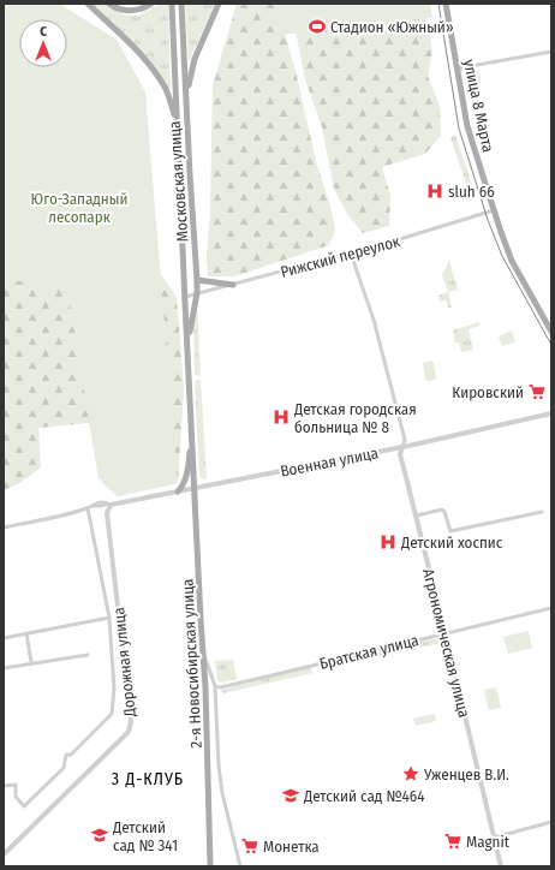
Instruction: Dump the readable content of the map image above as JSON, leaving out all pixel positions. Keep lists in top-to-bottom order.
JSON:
{
  "streets": {
    "main road": ["улица 8 Марта", "Московская улица", "2-я Новосибирская улица"],
    "street": [
      "Рижский переулок",
      "Военная улица",
      "Агрономическая улица",
      "Братская улица",
      "Дорожная улица"
    ]
  },
  "crossings": [
    ["улица 8 Марта", "Рижский переулок"],
    ["Московская улица", "Рижский переулок"],
    ["Московская улица", "Военная улица"],
    ["Московская улица", "2-я Новосибирская улица"],
    ["Рижский переулок", "Агрономическая улица"],
    ["Военная улица", "Агрономическая улица"],
    ["Военная улица", "Дорожная улица"],
    ["Военная улица", "2-я Новосибирская улица"],
    ["Агрономическая улица", "Братская улица"]
  ],
  "districts": ["3 Д-КЛУБ"],
  "parks": ["Юго-Западный лесопарк"],
  "places": {
    "sports": ["Стадион «Южный»"],
    "hospital": ["sluh 66", "Детская городская больница № 8", "Детский хоспис"],
    "supermarket": ["Кировский", "Magnit", "Монетка"],
    "place": ["Уженцев В.И."],
    "school or university": ["Детский сад №464", "Детский сад № 341"]
  },
  "north": "top"
}
